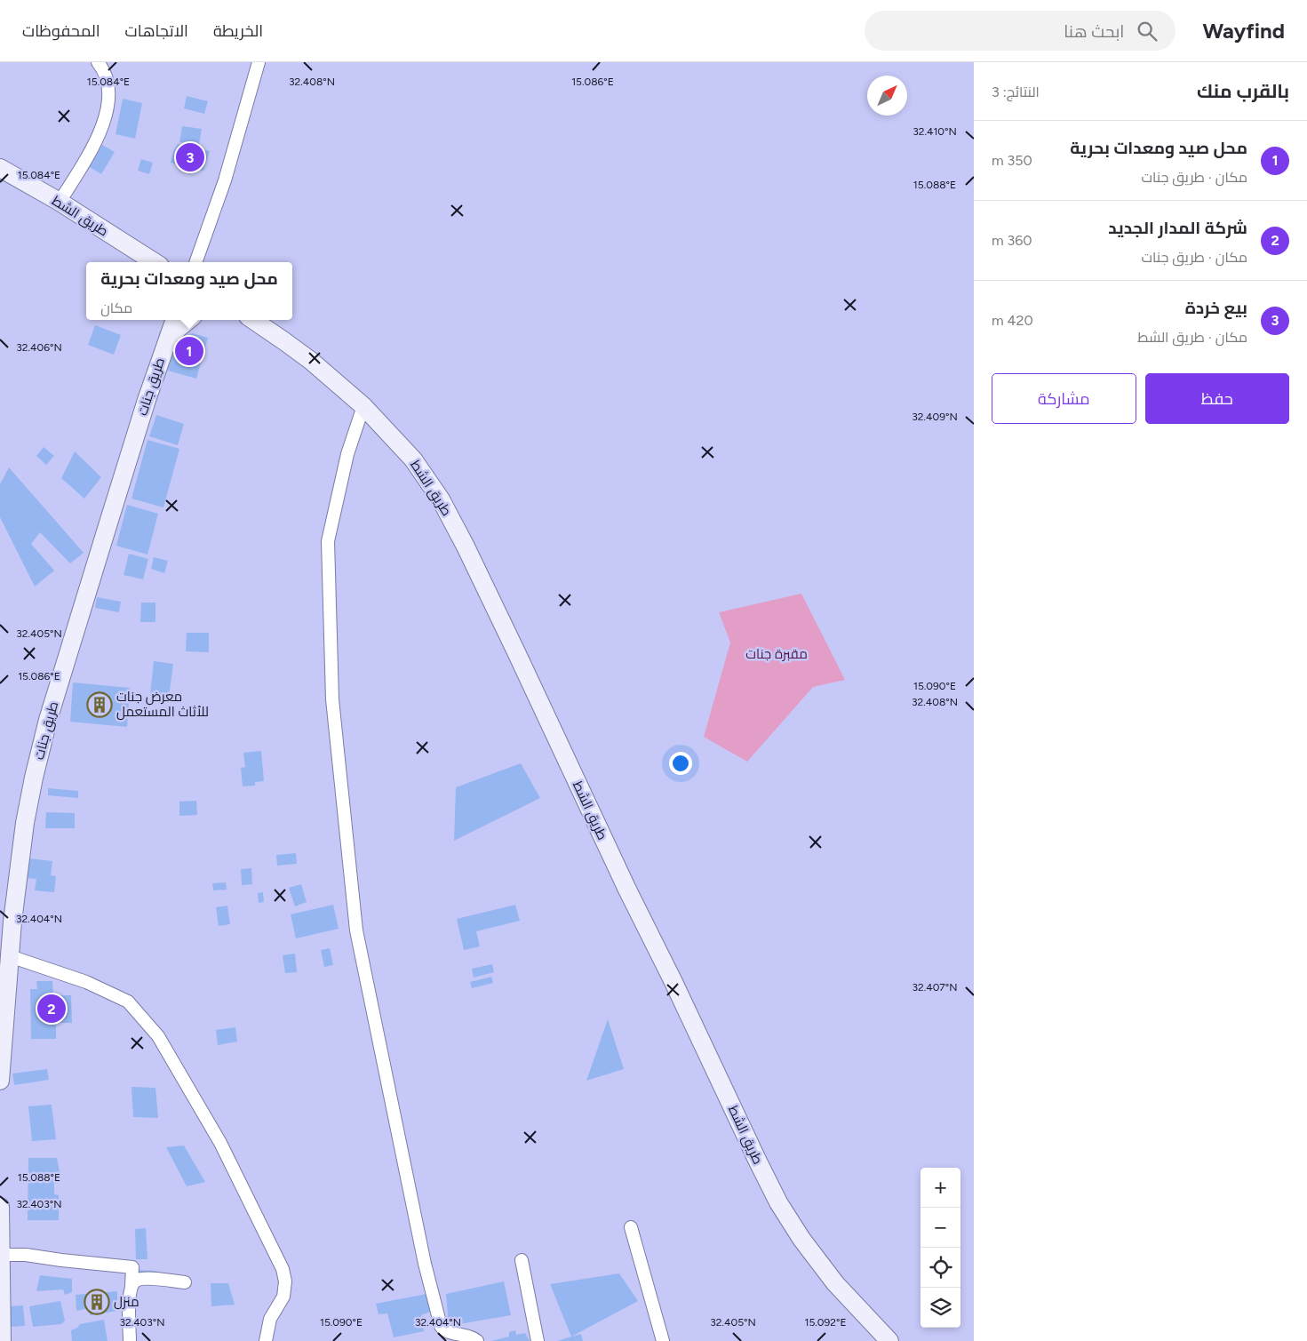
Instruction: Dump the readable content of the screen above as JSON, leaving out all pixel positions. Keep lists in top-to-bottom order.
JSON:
{
  "streets": {
    "main road": ["طريق الشط", "طريق جنات"]
  },
  "parks": ["مقبرة جنات"],
  "places": {
    "building": ["معرض جنات للأثاث المستعمل", "منزل"]
  },
  "north": "top right",
  "page": {
    "header": "Wayfind",
    "search": "ابحث هنا",
    "nav": ["الخريطة", "الاتجاهات", "المحفوظات"],
    "heading": ["بالقرب منك", "النتائج: 3"],
    "list": [
      {
        "mark": "1",
        "name": "محل صيد ومعدات بحرية",
        "note": "مكان · طريق جنات",
        "value": "350 m"
      },
      {
        "mark": "2",
        "name": "شركة المدار الجديد",
        "note": "مكان · طريق جنات",
        "value": "360 m"
      },
      {
        "mark": "3",
        "name": "بيع خردة",
        "note": "مكان · طريق الشط",
        "value": "420 m"
      }
    ],
    "pins": ["3", "1", "2"],
    "popup": ["محل صيد ومعدات بحرية", "مكان"],
    "buttons": ["حفظ", "مشاركة"],
    "map_buttons": ["+", "−"]
  },
  "coordinates": [
    "32.408°N",
    "15.084°E",
    "15.086°E",
    "32.410°N",
    "15.088°E",
    "32.406°N",
    "32.409°N",
    "32.405°N",
    "15.090°E",
    "32.404°N",
    "32.407°N",
    "32.403°N",
    "15.092°E"
  ]
}
